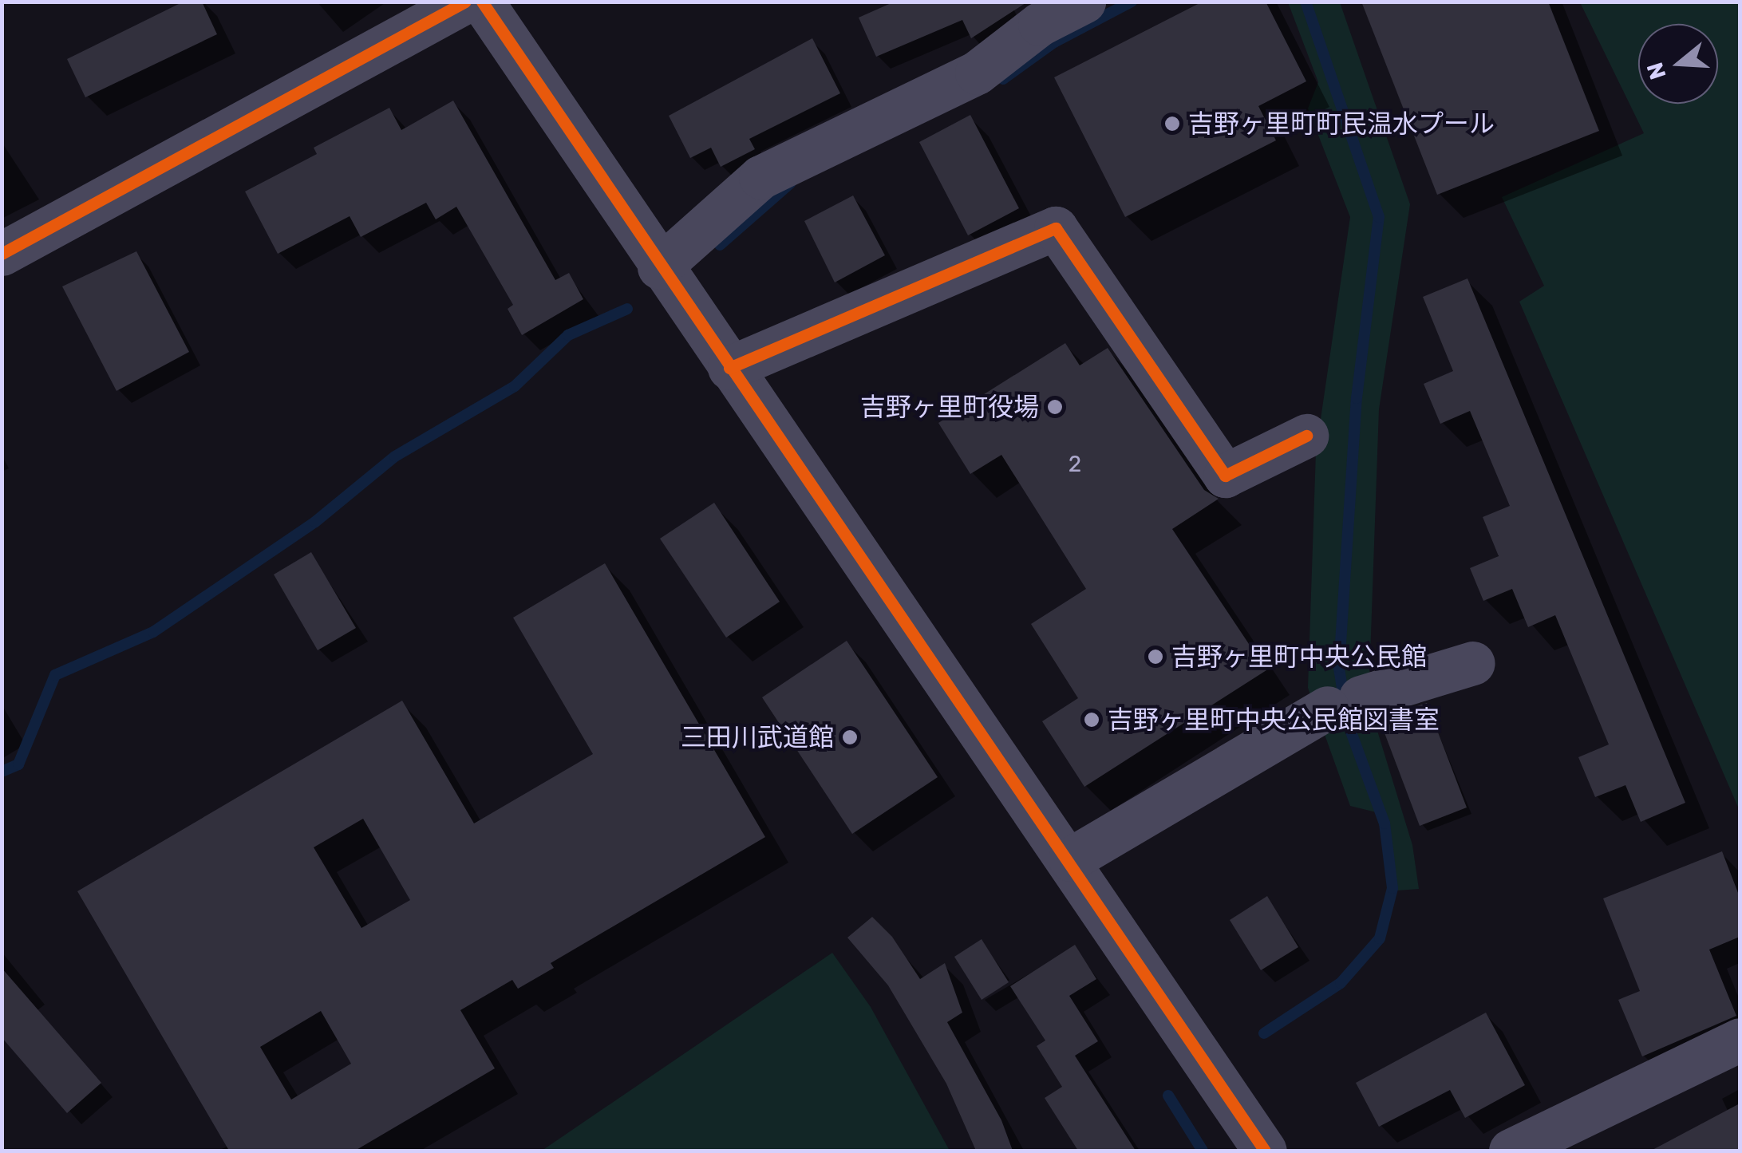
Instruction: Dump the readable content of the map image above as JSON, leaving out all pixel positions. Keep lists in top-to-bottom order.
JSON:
{
  "places": [
    "吉野ヶ里町町民温水プール",
    "吉野ヶ里町役場",
    "吉野ヶ里町中央公民館",
    "吉野ヶ里町中央公民館図書室",
    "三田川武道館"
  ],
  "house_numbers": ["2"],
  "north": "left"
}
